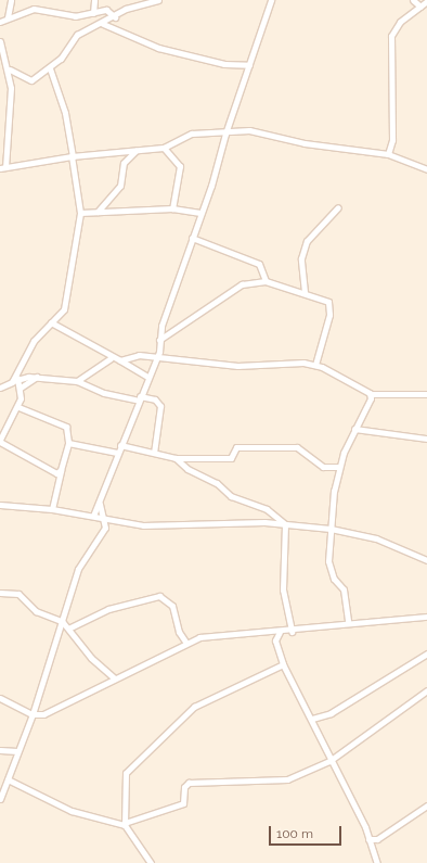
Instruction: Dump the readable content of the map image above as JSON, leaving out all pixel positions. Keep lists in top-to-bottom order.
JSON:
{
  "scale_bar": "100 m"
}
